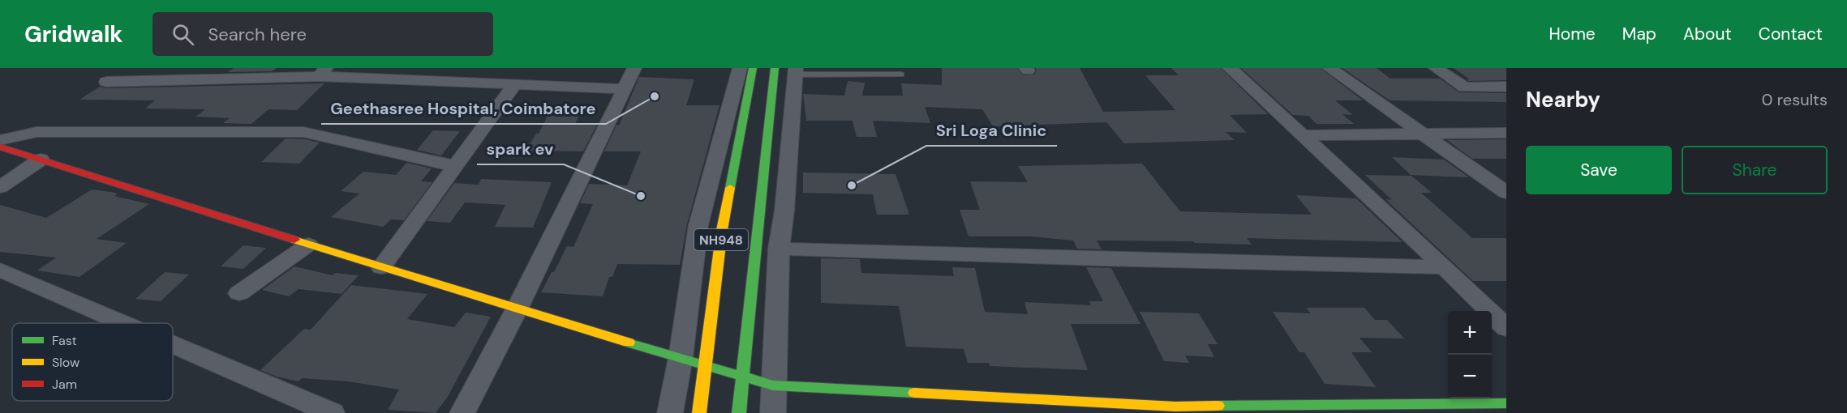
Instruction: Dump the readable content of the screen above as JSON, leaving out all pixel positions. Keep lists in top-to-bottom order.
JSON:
{
  "streets": {
    "main road": ["NH948"]
  },
  "places": ["Geethasree Hospital, Coimbatore", "Sri Loga Clinic", "spark ev"],
  "legend": ["Fast", "Slow", "Jam"],
  "page": {
    "header": "Gridwalk",
    "search": "Search here",
    "nav": [
      "Home",
      "Map",
      "About",
      "Contact"
    ],
    "heading": ["Nearby", "0 results"],
    "buttons": ["Save", "Share"],
    "map_buttons": ["+", "−"]
  }
}
